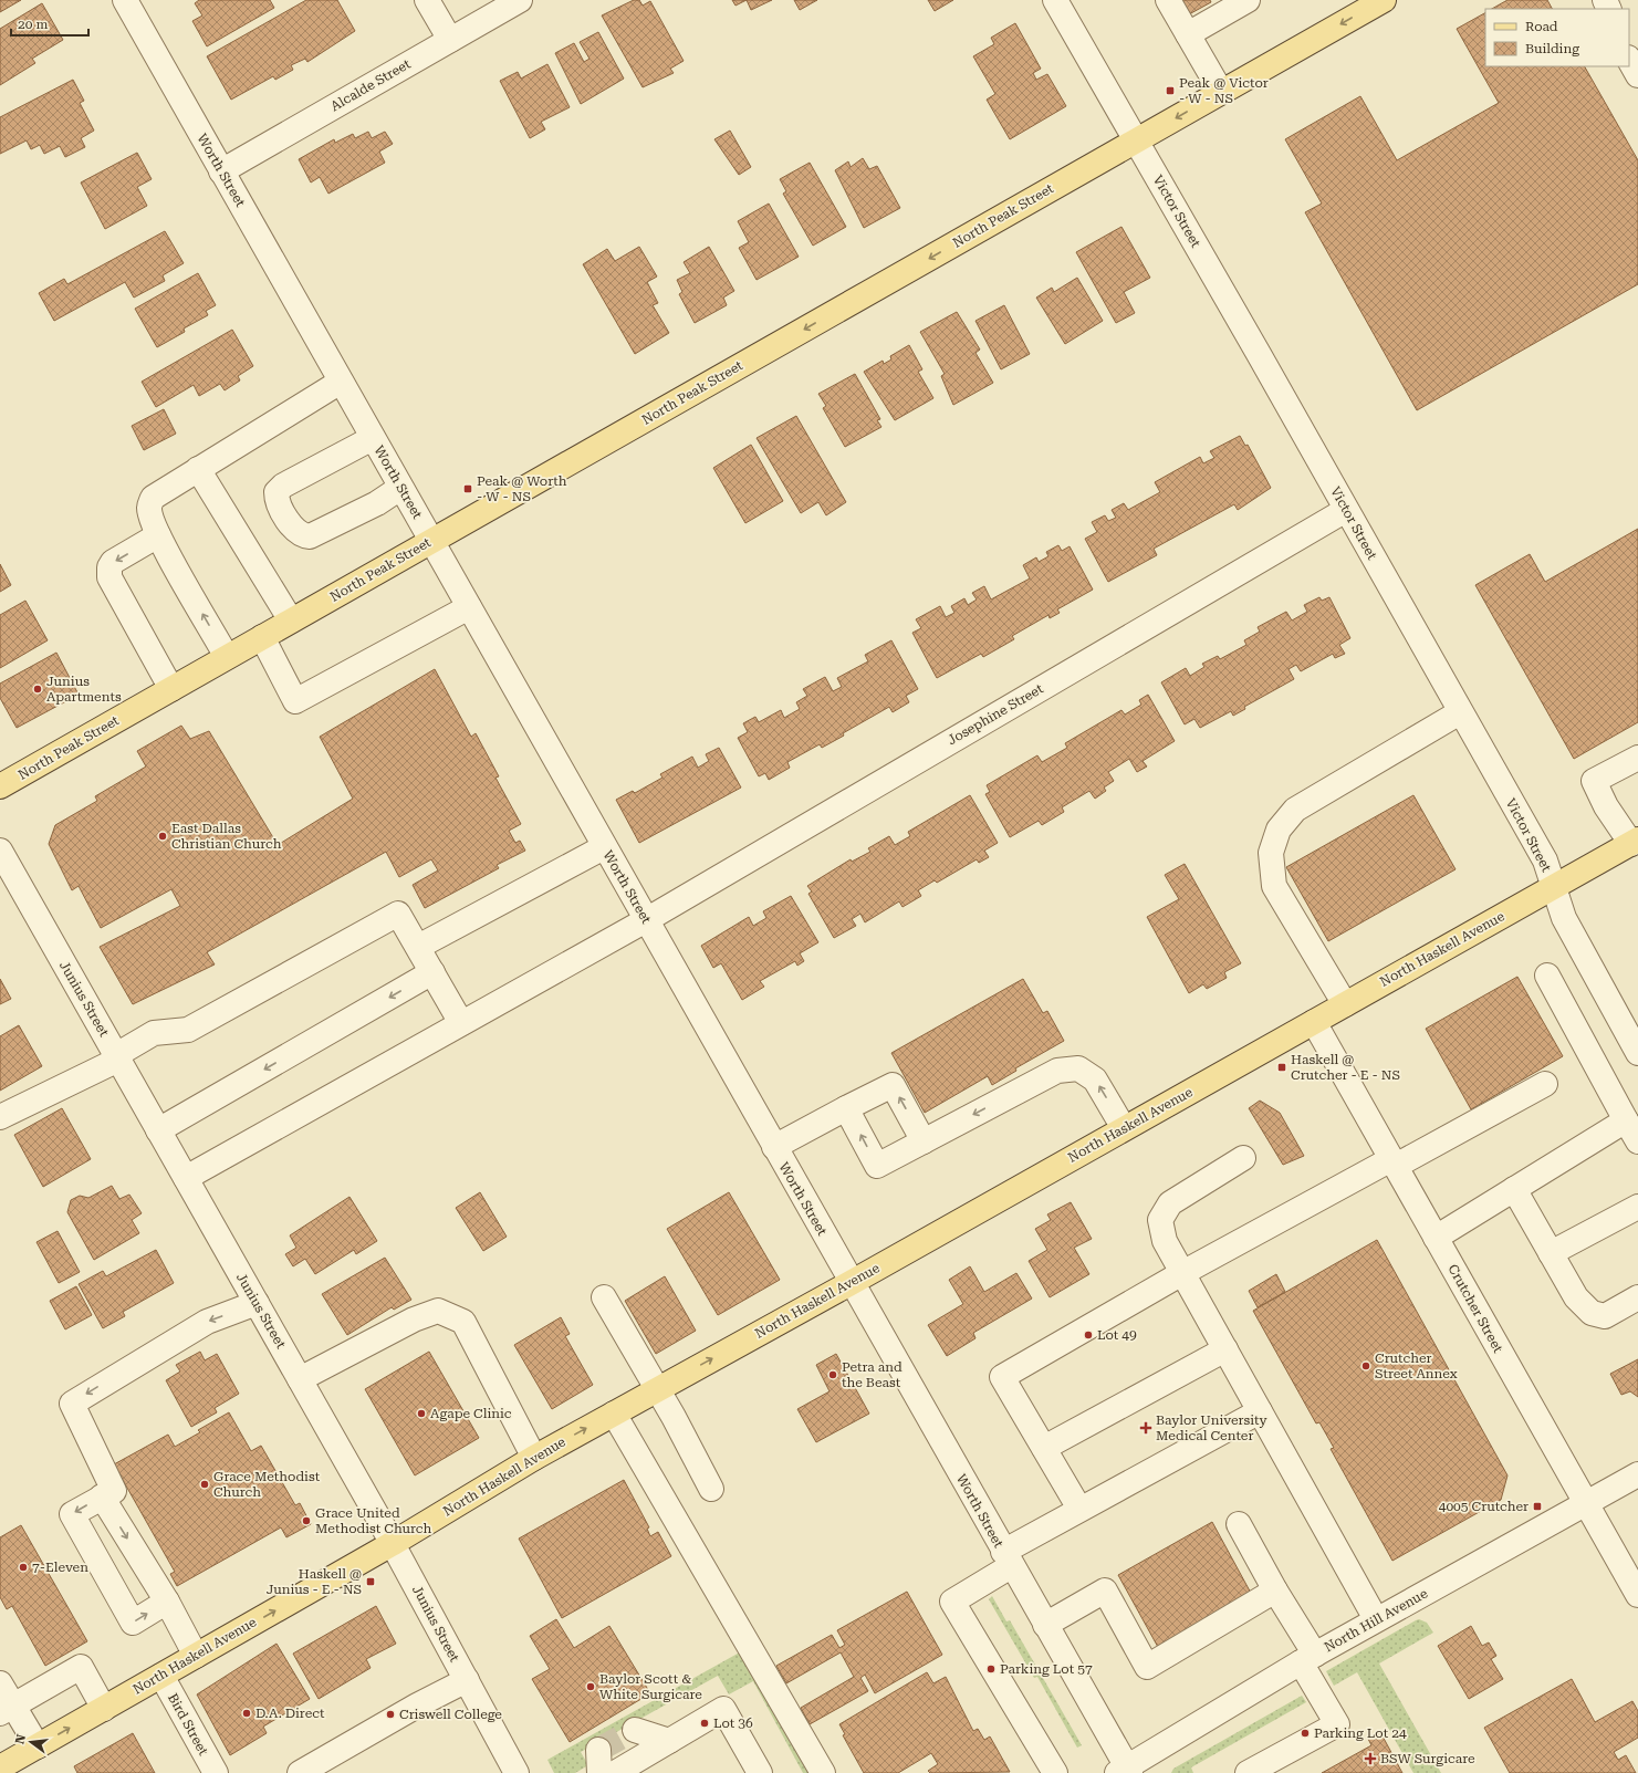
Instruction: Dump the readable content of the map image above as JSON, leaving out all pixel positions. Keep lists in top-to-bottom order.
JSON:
{
  "streets": {
    "main road": ["North Peak Street", "North Haskell Avenue"],
    "street": [
      "Alcalde Street",
      "Worth Street",
      "Victor Street",
      "Josephine Street",
      "Junius Street",
      "Crutcher Street",
      "North Hill Avenue",
      "Bird Street"
    ]
  },
  "crossings": [
    ["Alcalde Street", "Worth Street"],
    ["Worth Street", "North Peak Street"],
    ["Worth Street", "Josephine Street"],
    ["Worth Street", "North Haskell Avenue"],
    ["Worth Street", "North Hill Avenue"],
    ["Victor Street", "North Peak Street"],
    ["Victor Street", "Josephine Street"],
    ["Victor Street", "North Haskell Avenue"],
    ["Josephine Street", "Junius Street"],
    ["North Haskell Avenue", "Junius Street"],
    ["North Haskell Avenue", "Crutcher Street"],
    ["North Haskell Avenue", "Bird Street"],
    ["Crutcher Street", "North Hill Avenue"]
  ],
  "one_way": ["North Peak Street"],
  "places": {
    "transit": [
      "Peak @ Victor - W - NS",
      "Peak @ Worth - W - NS",
      "Haskell @ Crutcher - E - NS",
      "4005 Crutcher",
      "Haskell @ Junius - E - NS"
    ],
    "other": [
      "Junius Apartments",
      "East Dallas Christian Church",
      "Lot 49",
      "Crutcher Street Annex",
      "Petra and the Beast",
      "Agape Clinic",
      "Grace Methodist Church",
      "Grace United Methodist Church",
      "7-Eleven",
      "Parking Lot 57",
      "Baylor Scott & White Surgicare",
      "D.A. Direct",
      "Criswell College",
      "Lot 36",
      "Parking Lot 24"
    ],
    "health": ["Baylor University Medical Center", "BSW Surgicare"]
  },
  "legend": ["Road", "Building"],
  "scale_bar": "20 m",
  "north": "left"
}
